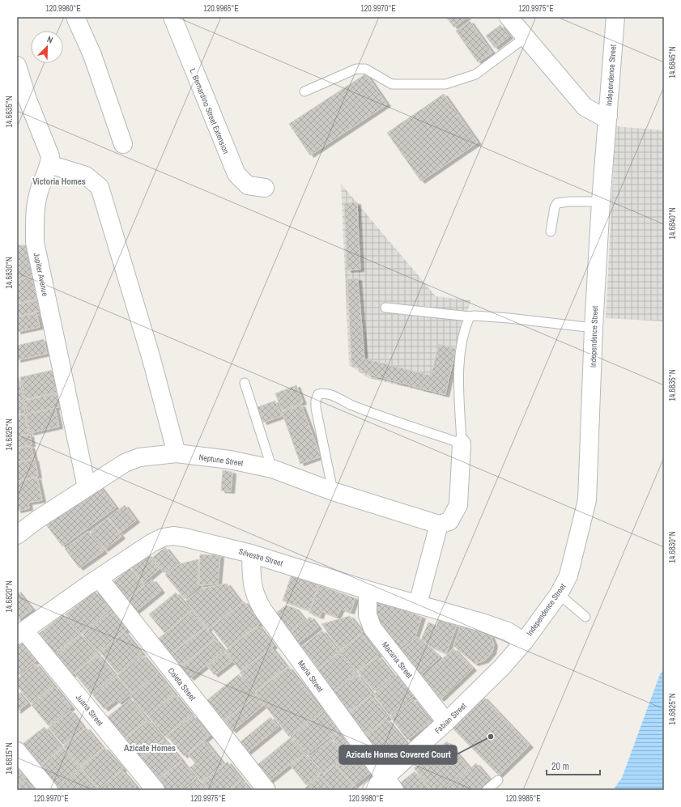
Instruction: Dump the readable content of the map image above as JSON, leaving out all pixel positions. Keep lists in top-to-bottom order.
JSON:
{
  "streets": {
    "street": [
      "Independence Street",
      "L. Bernardino Street Extension",
      "Jupiter Avenue",
      "Neptune Street",
      "Silvestre Street",
      "Macaria Street",
      "Maria Street",
      "Coleta Street",
      "Juana Street",
      "Fabian Street"
    ]
  },
  "crossings": [
    ["Independence Street", "Silvestre Street"],
    ["Independence Street", "Fabian Street"],
    ["Jupiter Avenue", "Neptune Street"],
    ["Silvestre Street", "Macaria Street"],
    ["Silvestre Street", "Maria Street"],
    ["Silvestre Street", "Coleta Street"],
    ["Silvestre Street", "Juana Street"],
    ["Silvestre Street", "Fabian Street"],
    ["Macaria Street", "Fabian Street"],
    ["Maria Street", "Fabian Street"]
  ],
  "districts": ["Victoria Homes", "Azicate Homes"],
  "places": ["Azicate Homes Covered Court"],
  "scale_bar": "20 m",
  "north": "top right",
  "coordinates": [
    "120.9960°E",
    "120.9965°E",
    "120.9970°E",
    "120.9975°E",
    "14.6845°N",
    "14.6835°N",
    "14.6840°N",
    "14.6830°N",
    "14.6825°N",
    "14.6820°N",
    "14.6815°N",
    "120.9980°E",
    "120.9985°E"
  ]
}
